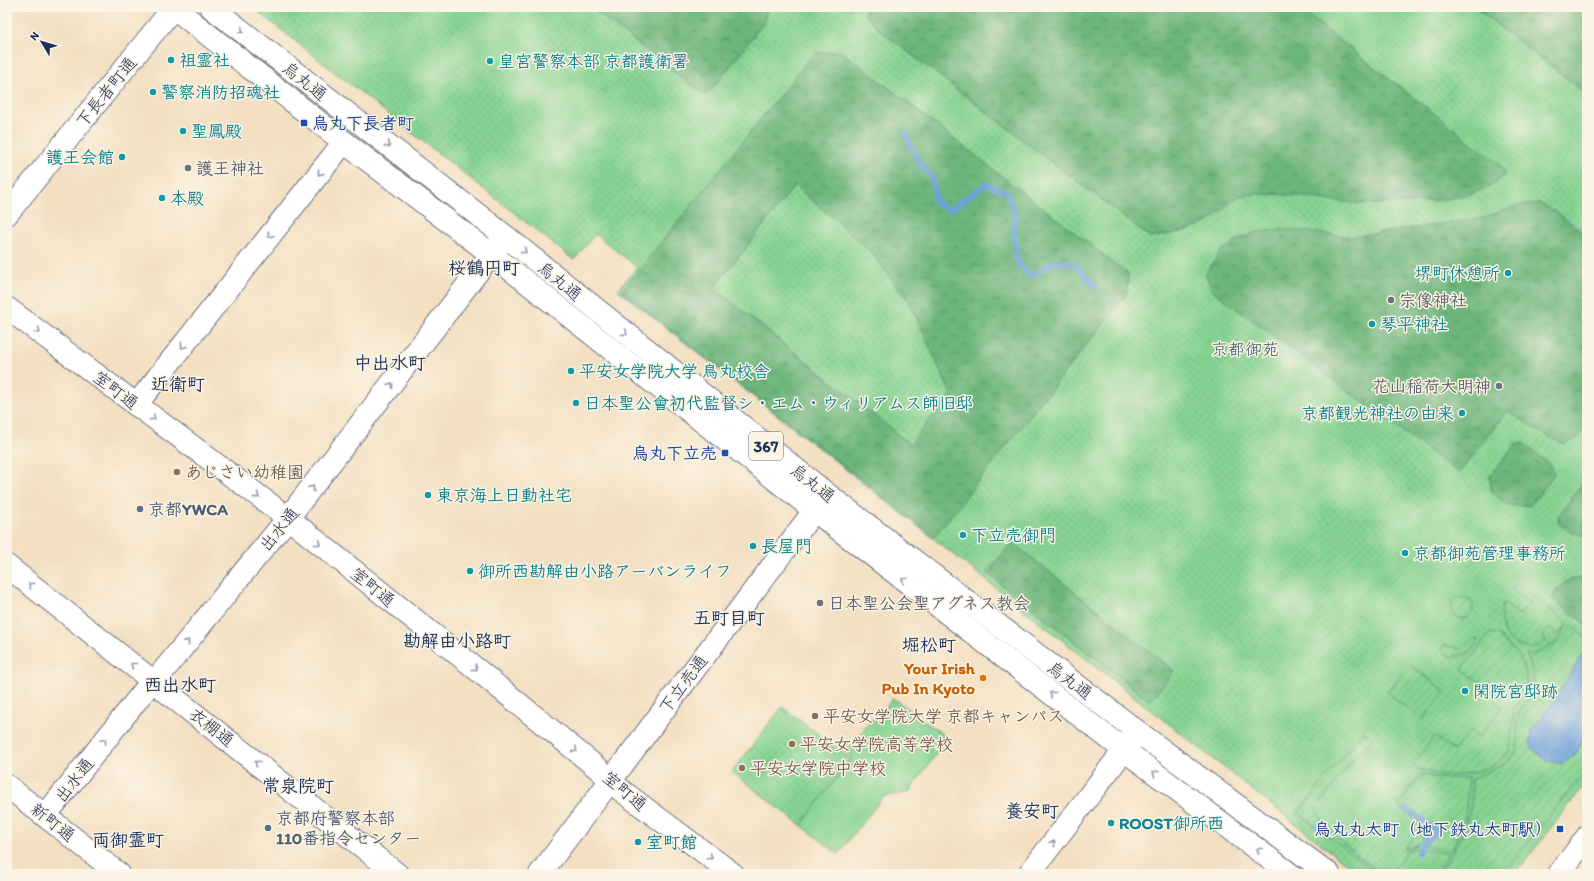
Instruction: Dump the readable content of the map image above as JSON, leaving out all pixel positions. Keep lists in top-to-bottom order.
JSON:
{
  "streets": {
    "main road": [
      "烏丸通",
      "下長者町通",
      "室町通",
      "367",
      "出水通",
      "下立売通",
      "衣棚通",
      "新町通"
    ]
  },
  "crossings": [
    ["烏丸通", "下長者町通"],
    ["烏丸通", "出水通"],
    ["烏丸通", "下立売通"],
    ["室町通", "出水通"],
    ["室町通", "下立売通"],
    ["出水通", "衣棚通"],
    ["出水通", "新町通"]
  ],
  "one_way": ["室町通", "衣棚通"],
  "districts": [
    "桜鶴円町",
    "中出水町",
    "近衛町",
    "五町目町",
    "勘解由小路町",
    "堀松町",
    "西出水町",
    "常泉院町",
    "養安町",
    "両御霊町"
  ],
  "parks": ["京都御苑"],
  "places": {
    "other": [
      "祖霊社",
      "皇宮警察本部 京都護衛署",
      "警察消防招魂社",
      "聖鳳殿",
      "護王会館",
      "護王神社",
      "本殿",
      "堺町休憩所",
      "宗像神社",
      "琴平神社",
      "平安女学院大学 鳥丸校舎",
      "花山稲荷大明神",
      "日本聖公會初代監督シ・エム・ウィリアムス師旧邸",
      "京都観光神社の由来",
      "あじさい幼稚園",
      "東京海上日動社宅",
      "京都YWCA",
      "下立売御門",
      "長屋門",
      "京都御苑管理事務所",
      "御所西勘解由小路アーバンライフ",
      "日本聖公会聖アグネス教会",
      "Your Irish Pub In Kyoto",
      "閑院宮邸跡",
      "平安女学院大学 京都キャンパス",
      "平安女学院高等学校",
      "平安女学院中学校",
      "ROOST御所西",
      "京都府警察本部 110番指令センター",
      "室町館"
    ],
    "transit": ["烏丸下長者町", "烏丸下立売", "烏丸丸太町（地下鉄丸太町駅）"]
  },
  "north": "top left"
}
